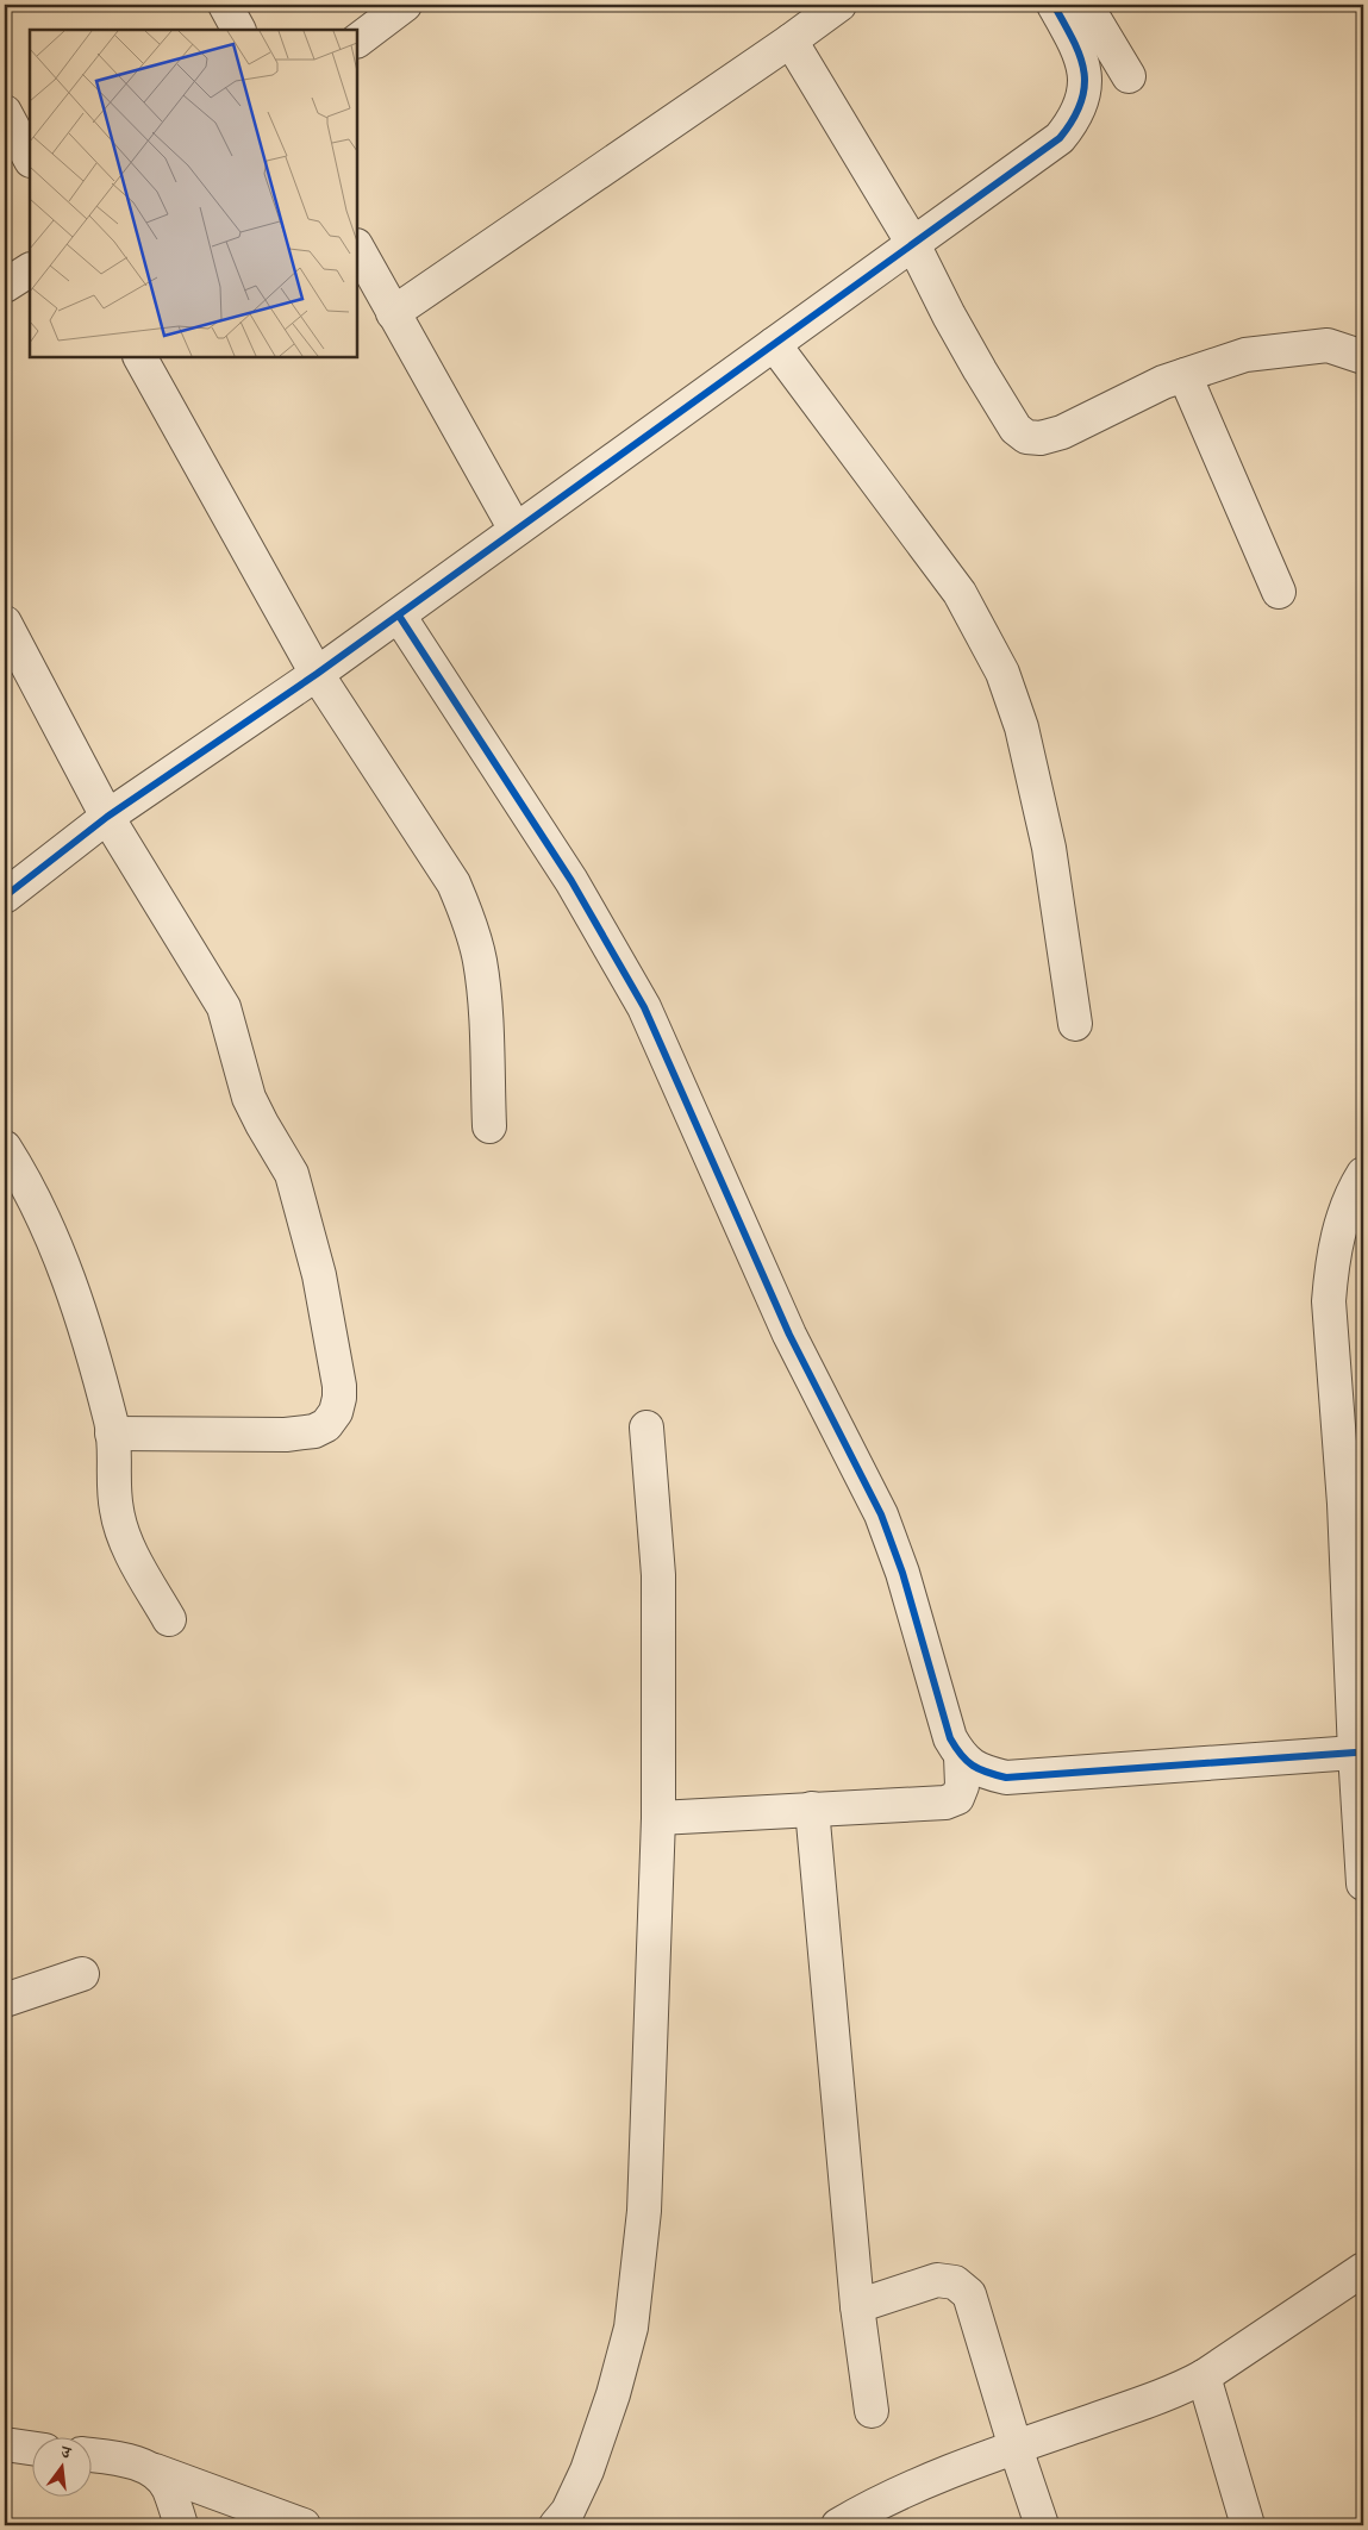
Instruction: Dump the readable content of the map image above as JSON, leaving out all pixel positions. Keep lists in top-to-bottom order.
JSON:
{
  "north": "top"
}
